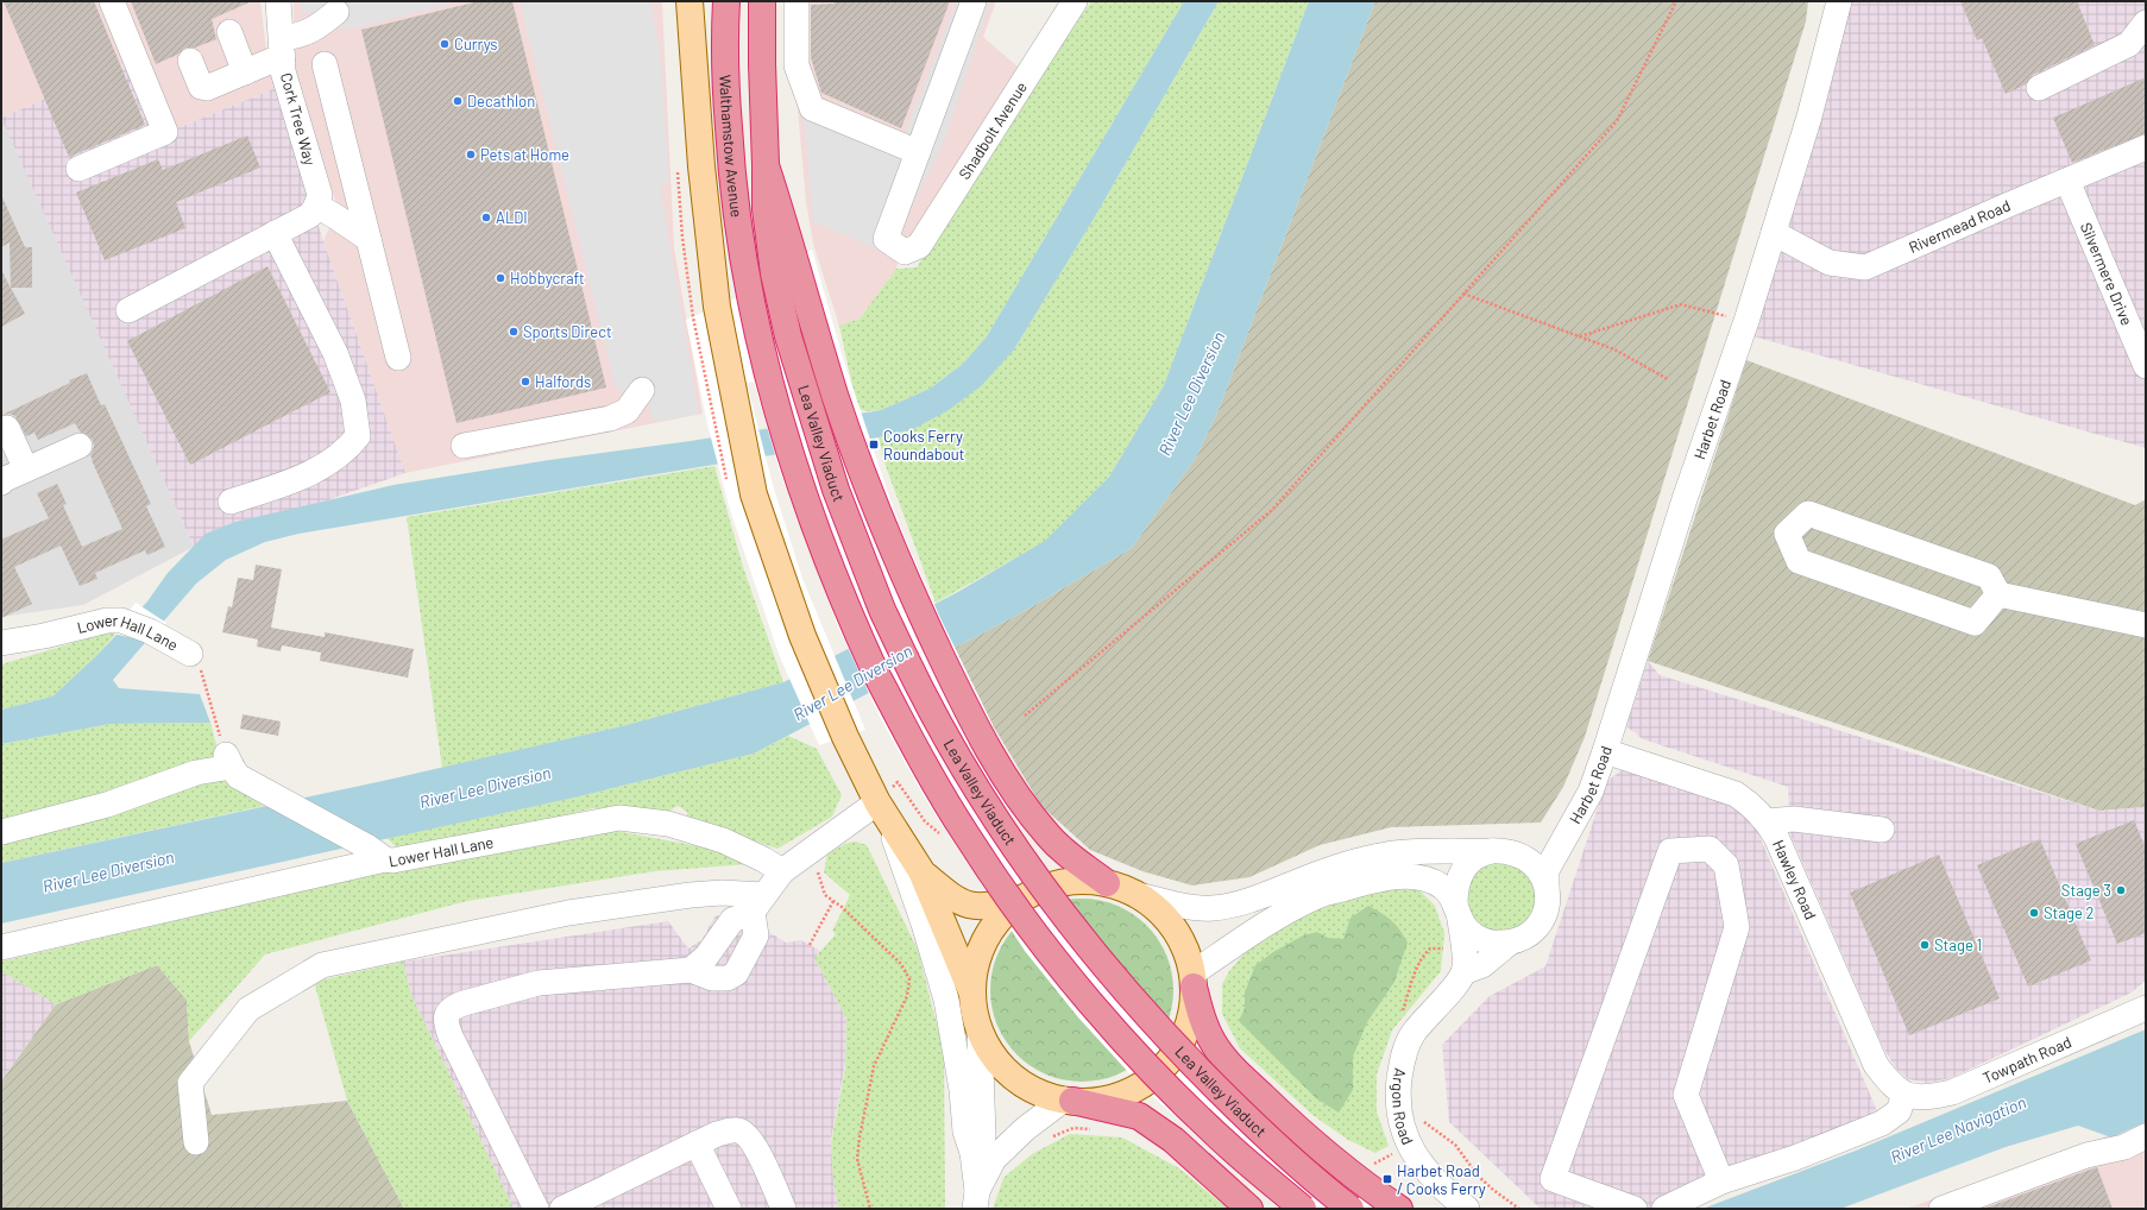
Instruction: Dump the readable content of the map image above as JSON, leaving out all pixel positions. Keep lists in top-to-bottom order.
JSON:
{
  "streets": {
    "highway": ["Walthamstow Avenue", "Lea Valley Viaduct"],
    "street": [
      "Cork Tree Way",
      "Shadbolt Avenue",
      "Rivermead Road",
      "Silvermere Drive",
      "Harbet Road",
      "Lower Hall Lane",
      "Hawley Road",
      "Towpath Road",
      "Argon Road"
    ]
  },
  "crossings": [
    ["Walthamstow Avenue", "Lea Valley Viaduct"],
    ["Rivermead Road", "Silvermere Drive"],
    ["Rivermead Road", "Harbet Road"],
    ["Harbet Road", "Hawley Road"],
    ["Harbet Road", "Argon Road"],
    ["Hawley Road", "Towpath Road"]
  ],
  "water": ["River Lee Diversion", "River Lee Navigation"],
  "places": {
    "other": [
      "Currys",
      "Decathlon",
      "Pets at Home",
      "ALDI",
      "Hobbycraft",
      "Sports Direct",
      "Halfords",
      "Stage 3",
      "Stage 2",
      "Stage 1"
    ],
    "transit": ["Cooks Ferry Roundabout", "Harbet Road / Cooks Ferry"]
  }
}
